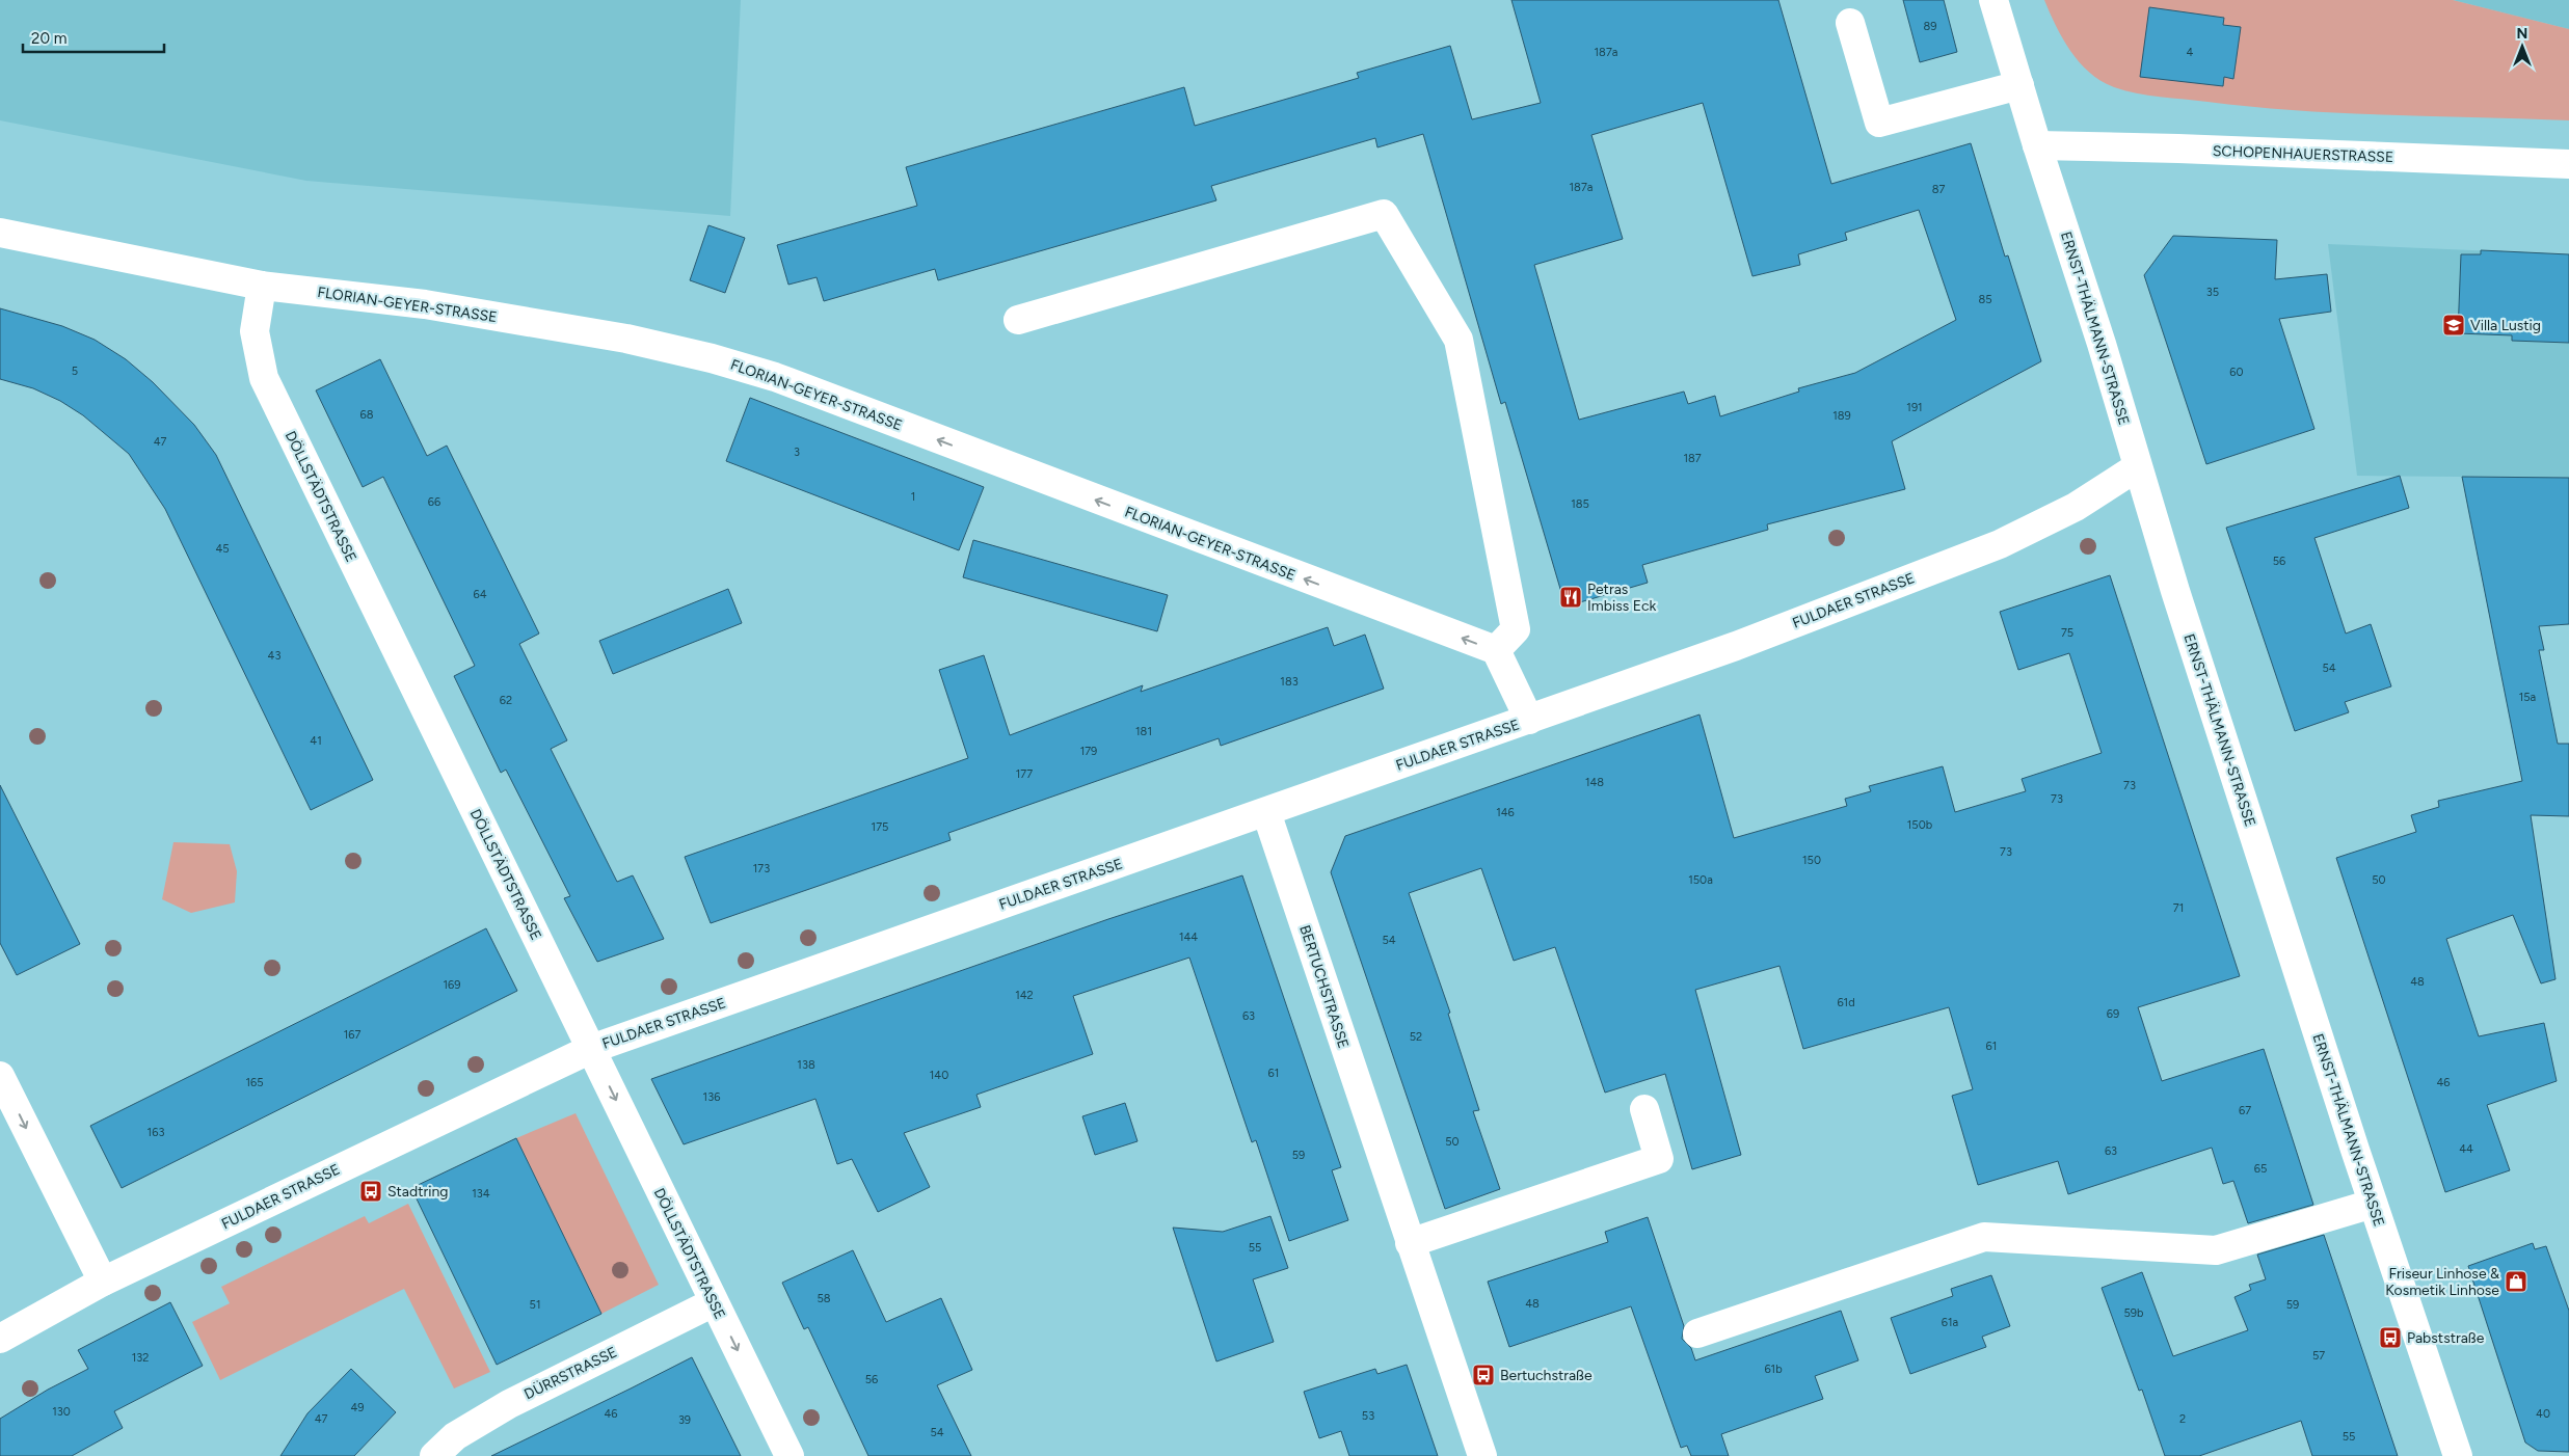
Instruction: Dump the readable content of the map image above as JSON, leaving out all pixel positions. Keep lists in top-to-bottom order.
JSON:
{
  "streets": {
    "street": [
      "SCHOPENHAUERSTRASSE",
      "FLORIAN-GEYER-STRASSE",
      "ERNST-THÄLMANN-STRASSE",
      "DÖLLSTÄDTSTRASSE",
      "FULDAER STRASSE",
      "BERTUCHSTRASSE",
      "DÜRRSTRASSE"
    ]
  },
  "crossings": [
    ["SCHOPENHAUERSTRASSE", "ERNST-THÄLMANN-STRASSE"],
    ["FLORIAN-GEYER-STRASSE", "DÖLLSTÄDTSTRASSE"],
    ["ERNST-THÄLMANN-STRASSE", "FULDAER STRASSE"],
    ["DÖLLSTÄDTSTRASSE", "FULDAER STRASSE"],
    ["DÖLLSTÄDTSTRASSE", "DÜRRSTRASSE"],
    ["FULDAER STRASSE", "BERTUCHSTRASSE"]
  ],
  "one_way": ["FLORIAN-GEYER-STRASSE", "DÖLLSTÄDTSTRASSE"],
  "places": {
    "school or university": ["Villa Lustig"],
    "restaurant": ["Petras Imbiss Eck"],
    "bus stop": ["Stadtring", "Pabststraße", "Bertuchstraße"],
    "shop": ["Friseur Linhose & Kosmetik Linhose"]
  },
  "house_numbers": [
    "89",
    "187a",
    "4",
    "187a",
    "87",
    "35",
    "85",
    "5",
    "60",
    "191",
    "68",
    "189",
    "47",
    "3",
    "187",
    "1",
    "66",
    "185",
    "45",
    "56",
    "64",
    "75",
    "43",
    "54",
    "183",
    "15a",
    "62",
    "181",
    "41",
    "179",
    "177",
    "148",
    "73",
    "73",
    "146",
    "150b",
    "175",
    "73",
    "150",
    "173",
    "150a",
    "50",
    "71",
    "144",
    "54",
    "48",
    "169",
    "142",
    "61d",
    "69",
    "63",
    "167",
    "52",
    "61",
    "138",
    "61",
    "140",
    "165",
    "46",
    "136",
    "67",
    "163",
    "50",
    "44",
    "63",
    "59",
    "65",
    "134",
    "55",
    "58",
    "48",
    "51",
    "59",
    "59b",
    "61a",
    "57",
    "132",
    "61b",
    "56",
    "49",
    "130",
    "46",
    "40",
    "53",
    "47",
    "2",
    "39",
    "54",
    "55"
  ],
  "scale_bar": "20 m",
  "north": "top"
}
